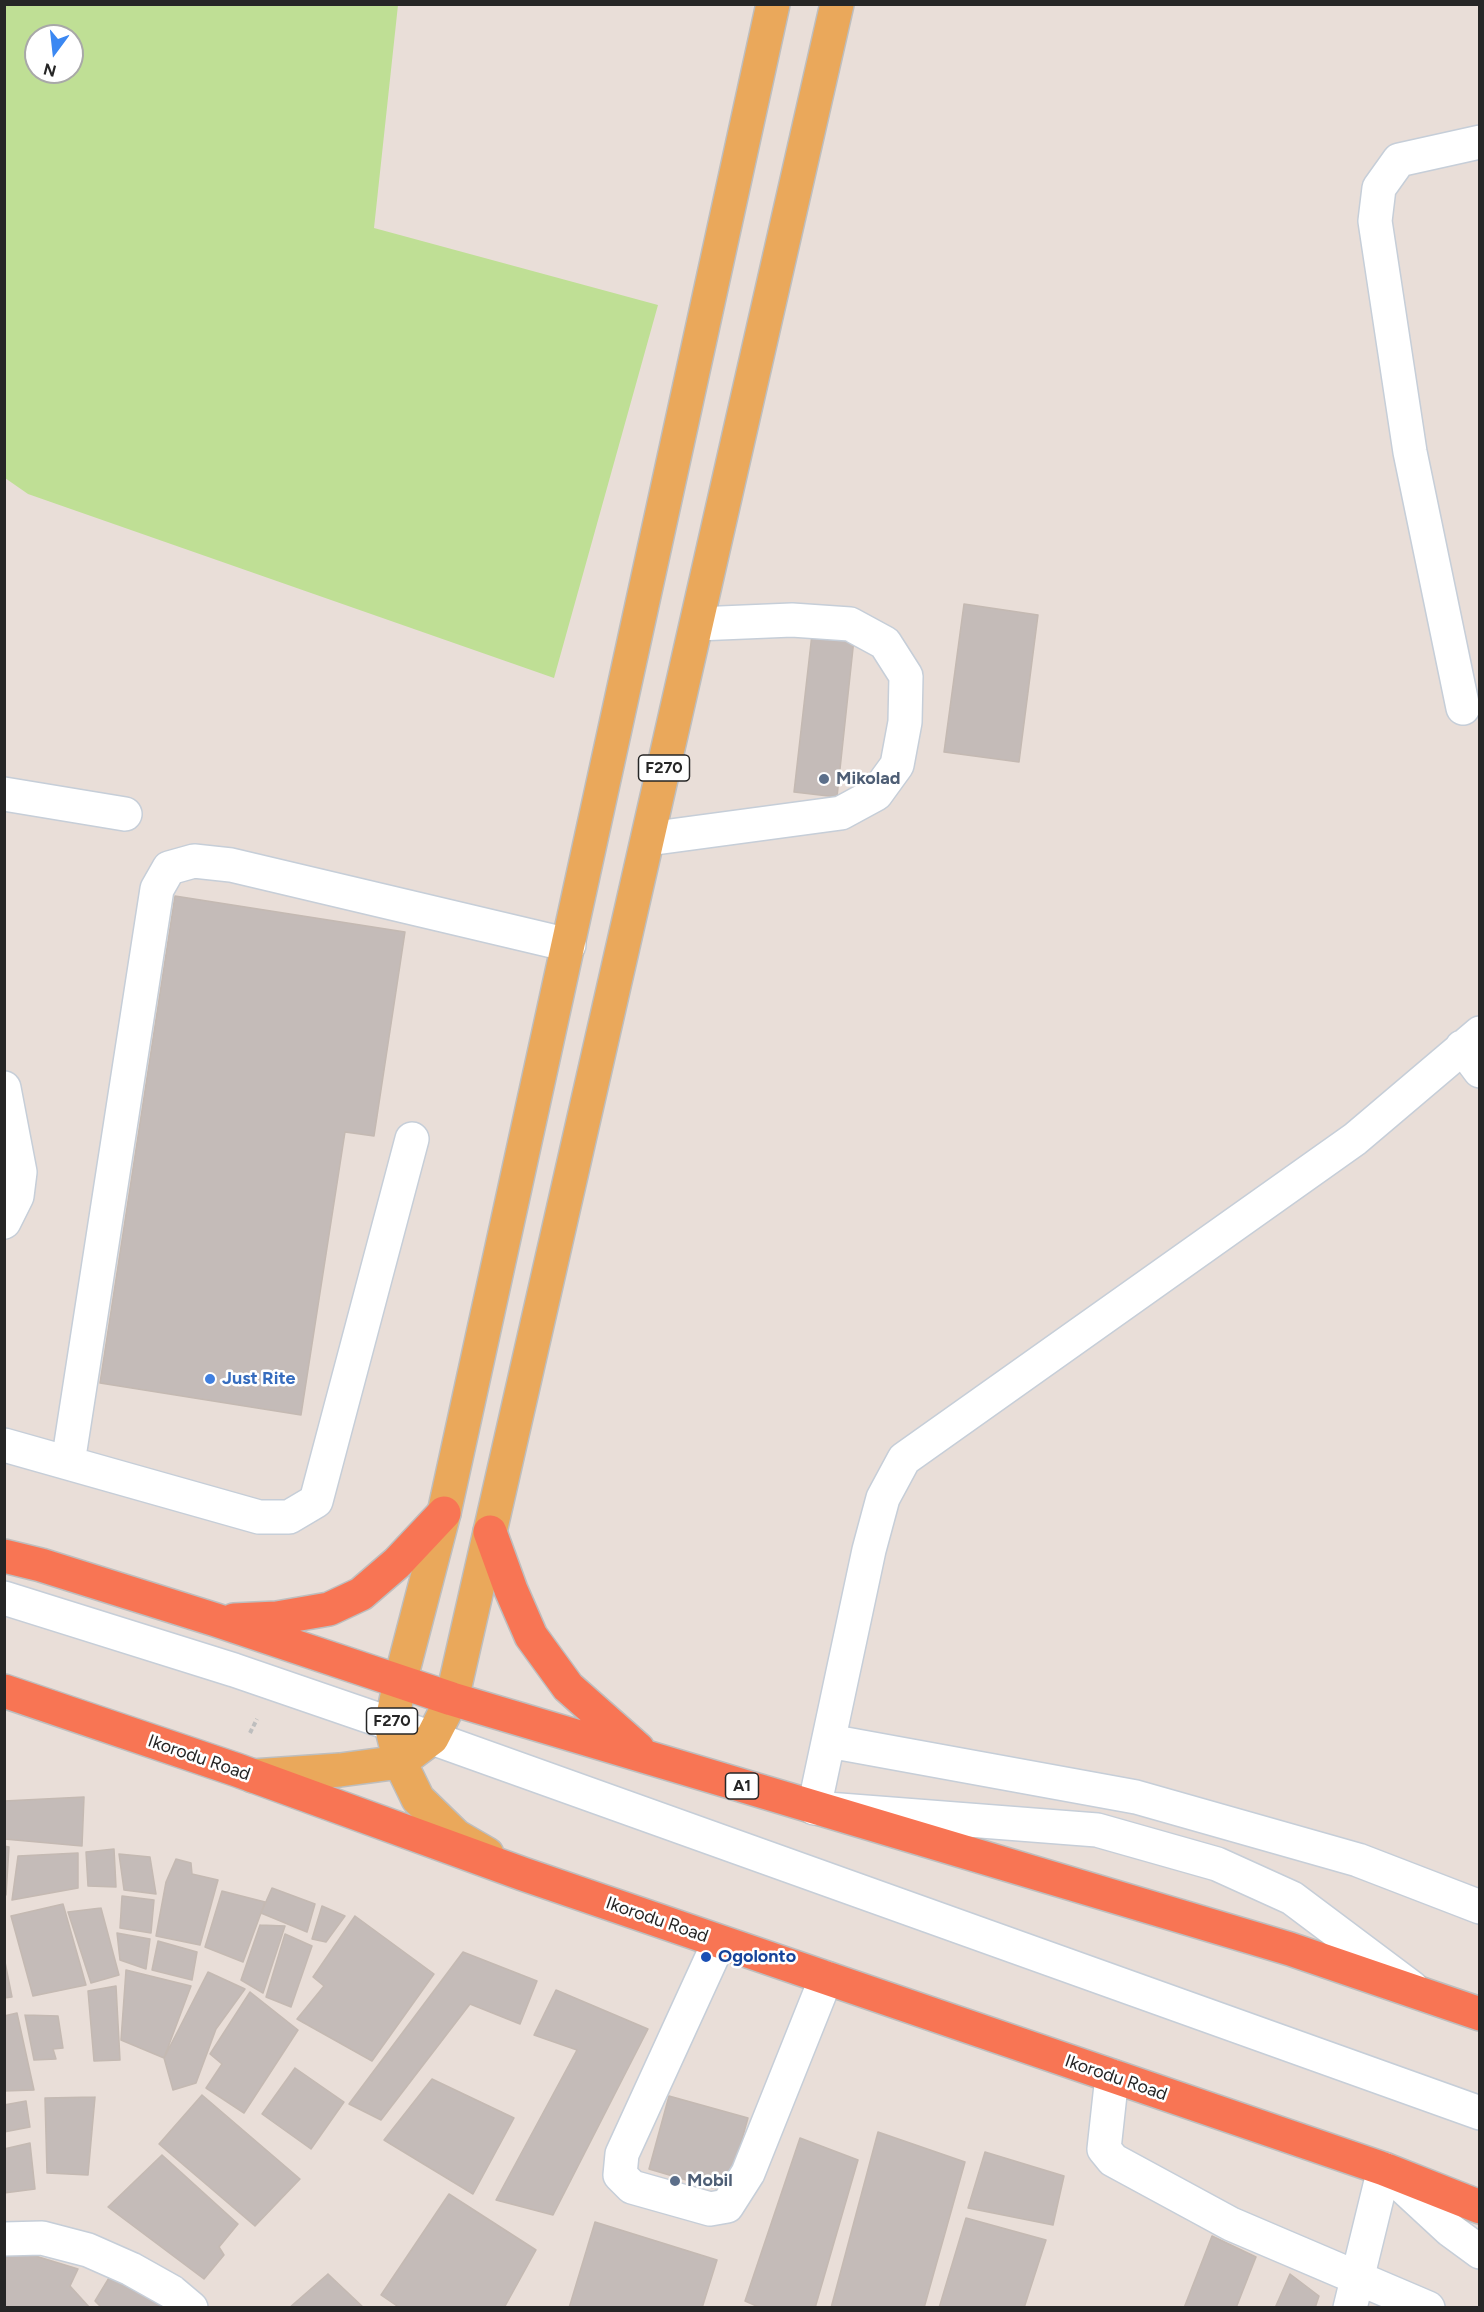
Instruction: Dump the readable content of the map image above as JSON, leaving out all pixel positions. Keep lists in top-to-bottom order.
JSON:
{
  "streets": {
    "highway": ["Ikorodu Road", "A1"],
    "main road": ["F270"]
  },
  "crossings": [
    ["F270", "Ikorodu Road"],
    ["F270", "A1"]
  ],
  "places": [
    "Mikolad",
    "Just Rite",
    "Ogolonto",
    "Mobil"
  ],
  "north": "bottom"
}
